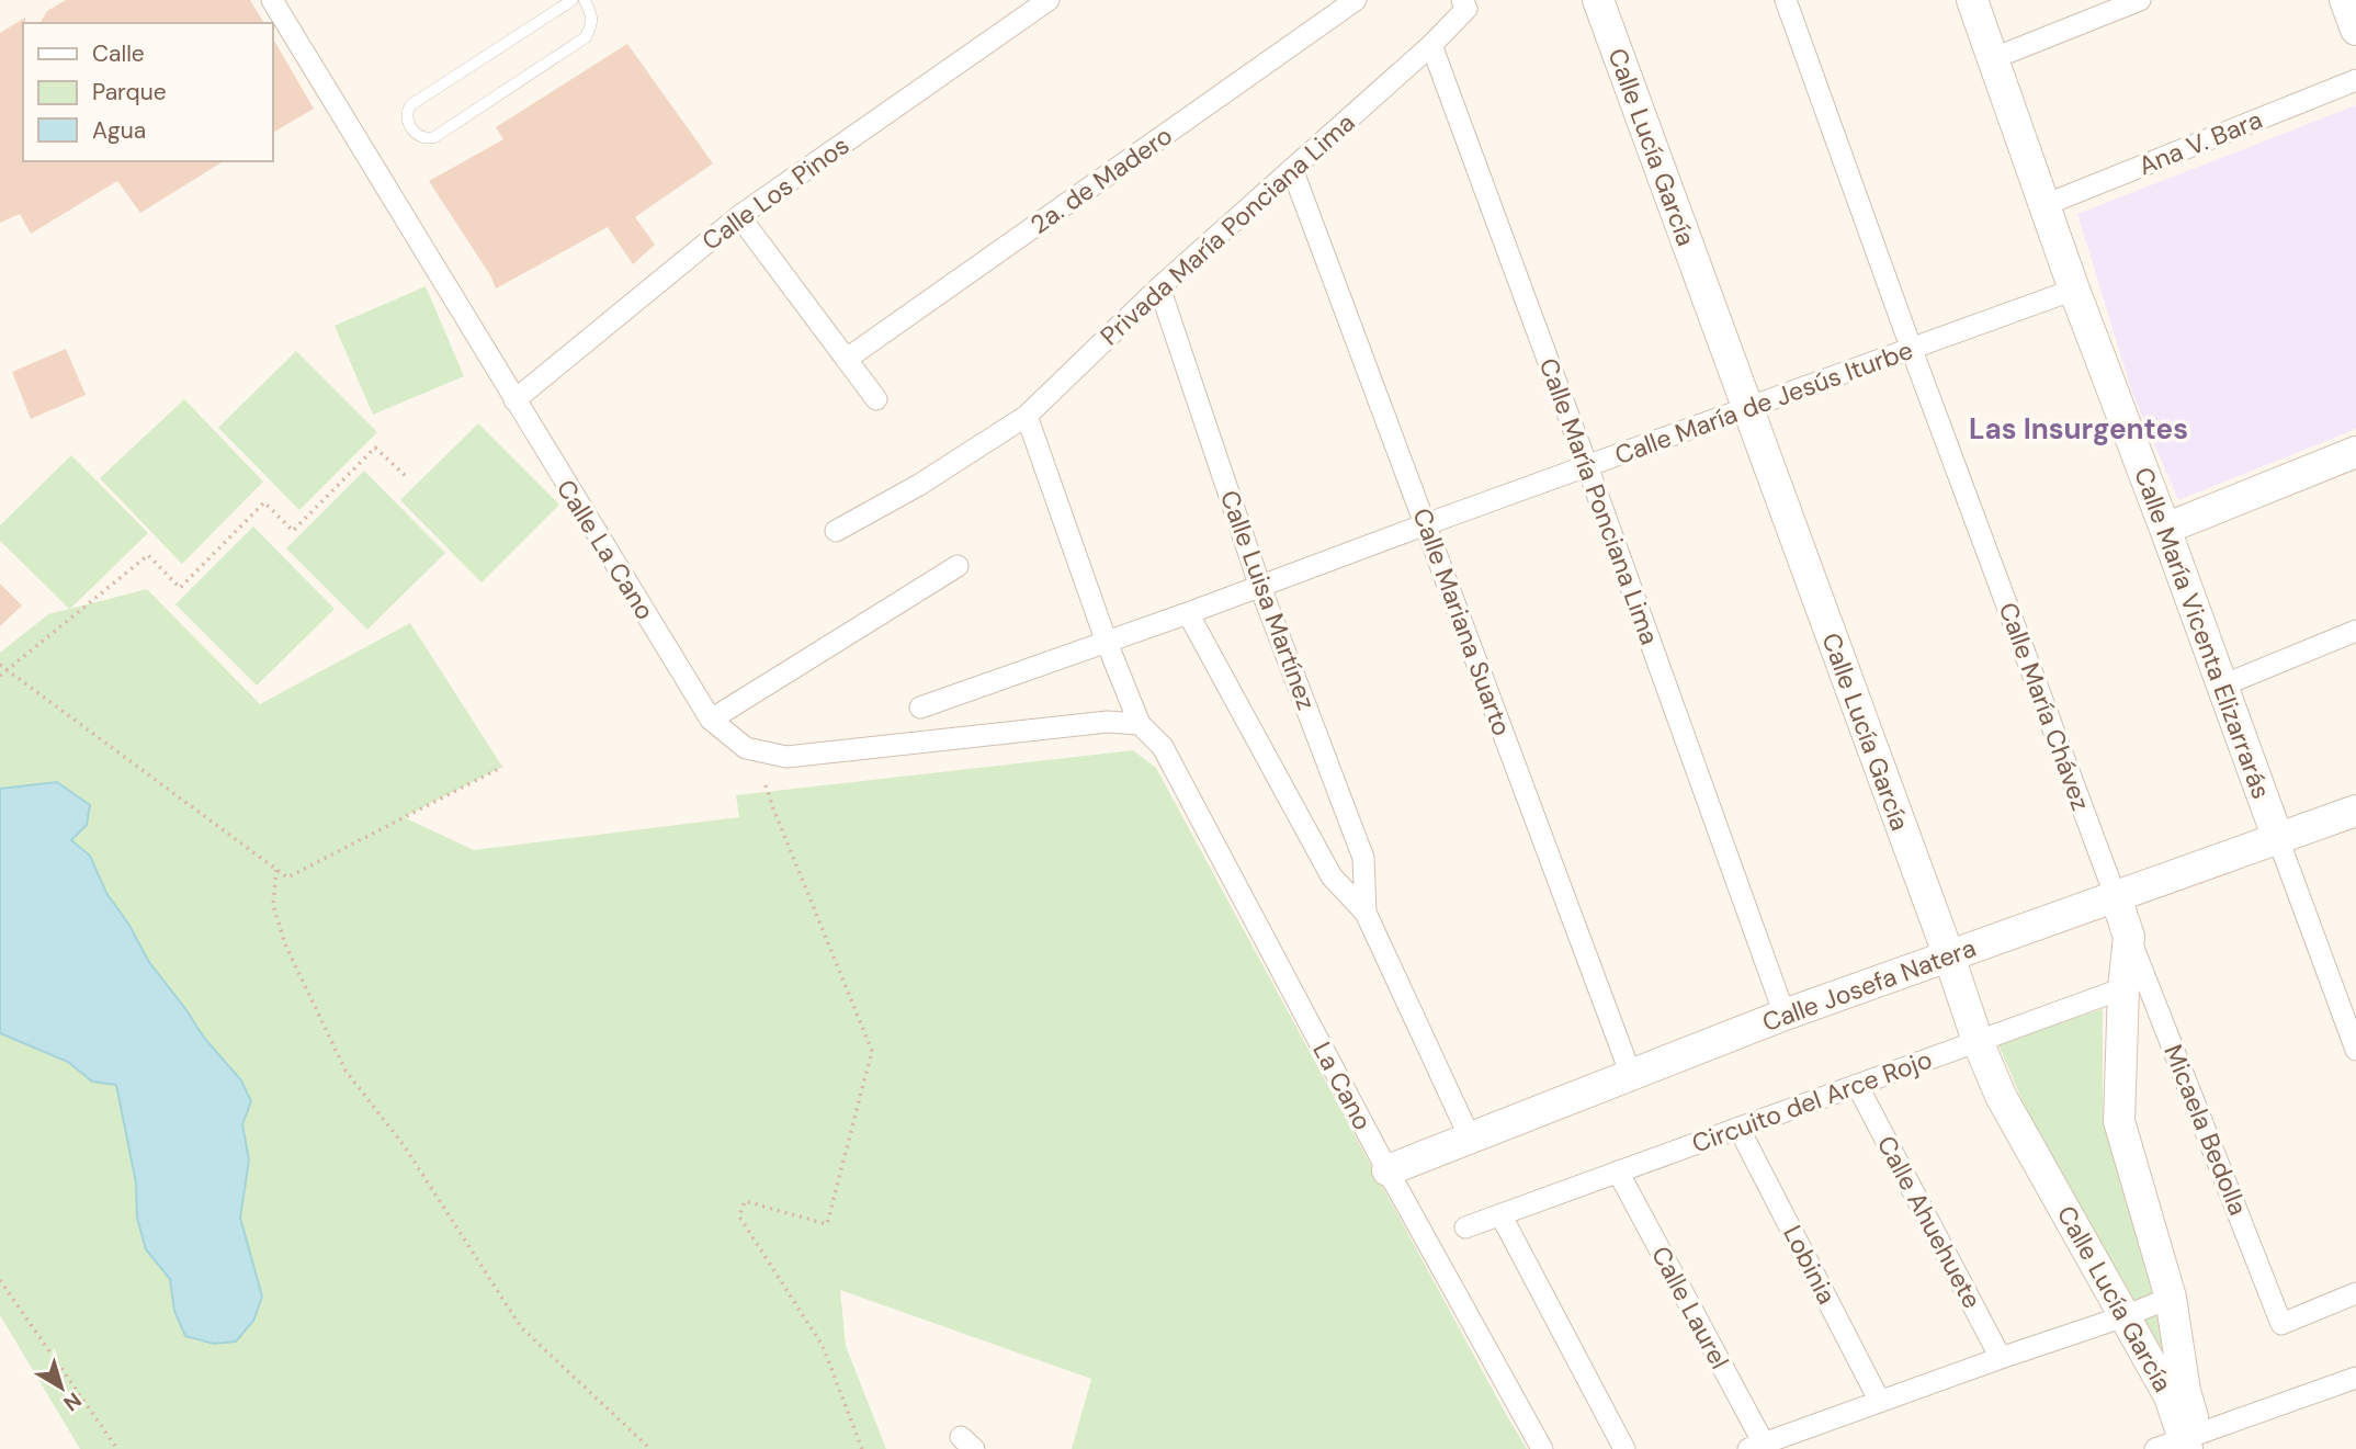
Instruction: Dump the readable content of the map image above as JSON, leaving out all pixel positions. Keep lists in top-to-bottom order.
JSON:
{
  "streets": {
    "street": [
      "Ana V. Bara",
      "Calle Lucía García",
      "2a. de Madero",
      "Calle Los Pinos",
      "Privada María Ponciana Lima",
      "Calle María de Jesús Iturbe",
      "Calle María Ponciana Lima",
      "Calle La Cano",
      "Calle Luisa Martínez",
      "Calle Mariana Suarto",
      "Calle María Vicenta Elizarrarás",
      "Calle María Chávez",
      "Calle Josefa Natera",
      "La Cano",
      "Circuito del Arce Rojo",
      "Micaela Bedolla",
      "Calle Ahuehuete",
      "Lobinia",
      "Calle Laurel"
    ]
  },
  "crossings": [
    ["Ana V. Bara", "Calle María Vicenta Elizarrarás"],
    ["Calle Lucía García", "Calle María de Jesús Iturbe"],
    ["Calle Lucía García", "Calle María Chávez"],
    ["Calle Lucía García", "Calle Josefa Natera"],
    ["Calle Lucía García", "Circuito del Arce Rojo"],
    ["Calle Los Pinos", "Calle La Cano"],
    ["Privada María Ponciana Lima", "Calle María Ponciana Lima"],
    ["Privada María Ponciana Lima", "Calle Luisa Martínez"],
    ["Privada María Ponciana Lima", "Calle Mariana Suarto"],
    ["Privada María Ponciana Lima", "La Cano"],
    ["Calle María de Jesús Iturbe", "Calle María Ponciana Lima"],
    ["Calle María de Jesús Iturbe", "Calle Luisa Martínez"],
    ["Calle María de Jesús Iturbe", "Calle Mariana Suarto"],
    ["Calle María de Jesús Iturbe", "Calle María Vicenta Elizarrarás"],
    ["Calle María de Jesús Iturbe", "Calle María Chávez"],
    ["Calle María de Jesús Iturbe", "La Cano"],
    ["Calle María Ponciana Lima", "Calle Josefa Natera"],
    ["Calle La Cano", "La Cano"],
    ["Calle Luisa Martínez", "Calle Josefa Natera"],
    ["Calle Mariana Suarto", "Calle Josefa Natera"],
    ["Calle María Vicenta Elizarrarás", "Calle Josefa Natera"],
    ["Calle María Chávez", "Calle Josefa Natera"],
    ["Calle María Chávez", "Circuito del Arce Rojo"],
    ["Calle María Chávez", "Micaela Bedolla"],
    ["Calle Josefa Natera", "La Cano"],
    ["Circuito del Arce Rojo", "Calle Ahuehuete"],
    ["Circuito del Arce Rojo", "Lobinia"],
    ["Circuito del Arce Rojo", "Calle Laurel"]
  ],
  "districts": ["Las Insurgentes"],
  "legend": ["Calle", "Parque", "Agua"],
  "north": "bottom right"
}
